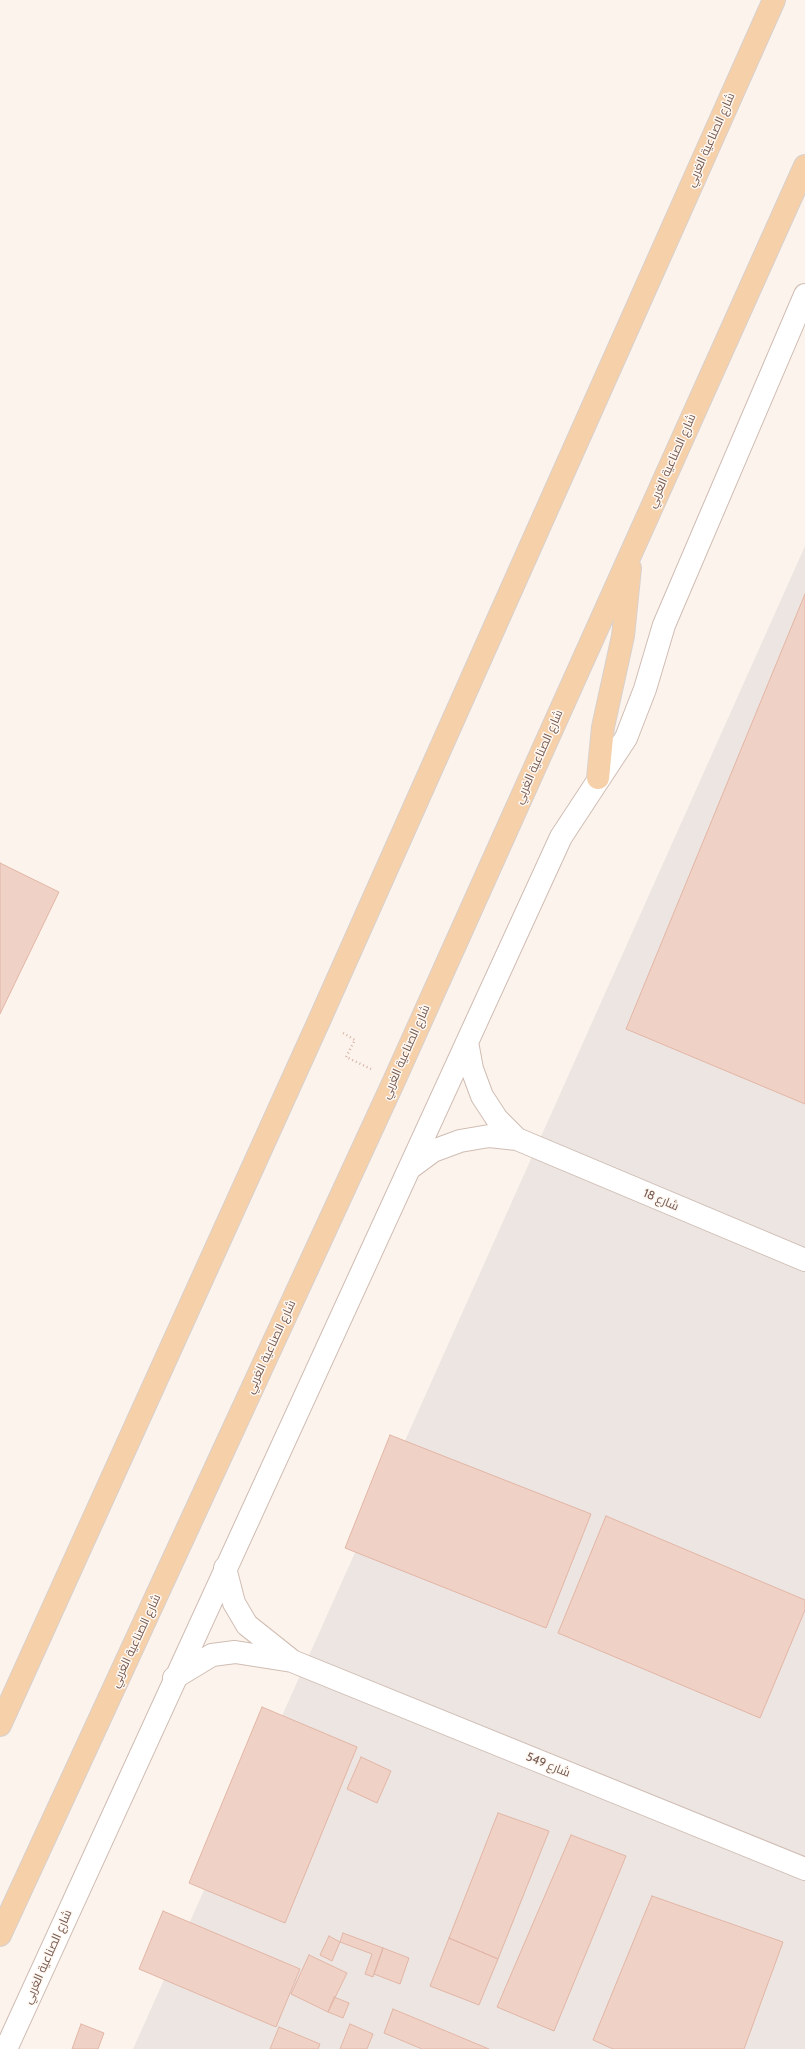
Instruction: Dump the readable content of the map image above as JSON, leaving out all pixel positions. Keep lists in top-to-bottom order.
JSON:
{
  "streets": {
    "main road": ["شارع الصناعية الغربي"],
    "street": ["شارع 18", "شارع 549"]
  },
  "crossings": [
    ["شارع الصناعية الغربي", "شارع 18"],
    ["شارع الصناعية الغربي", "شارع 549"]
  ]
}
